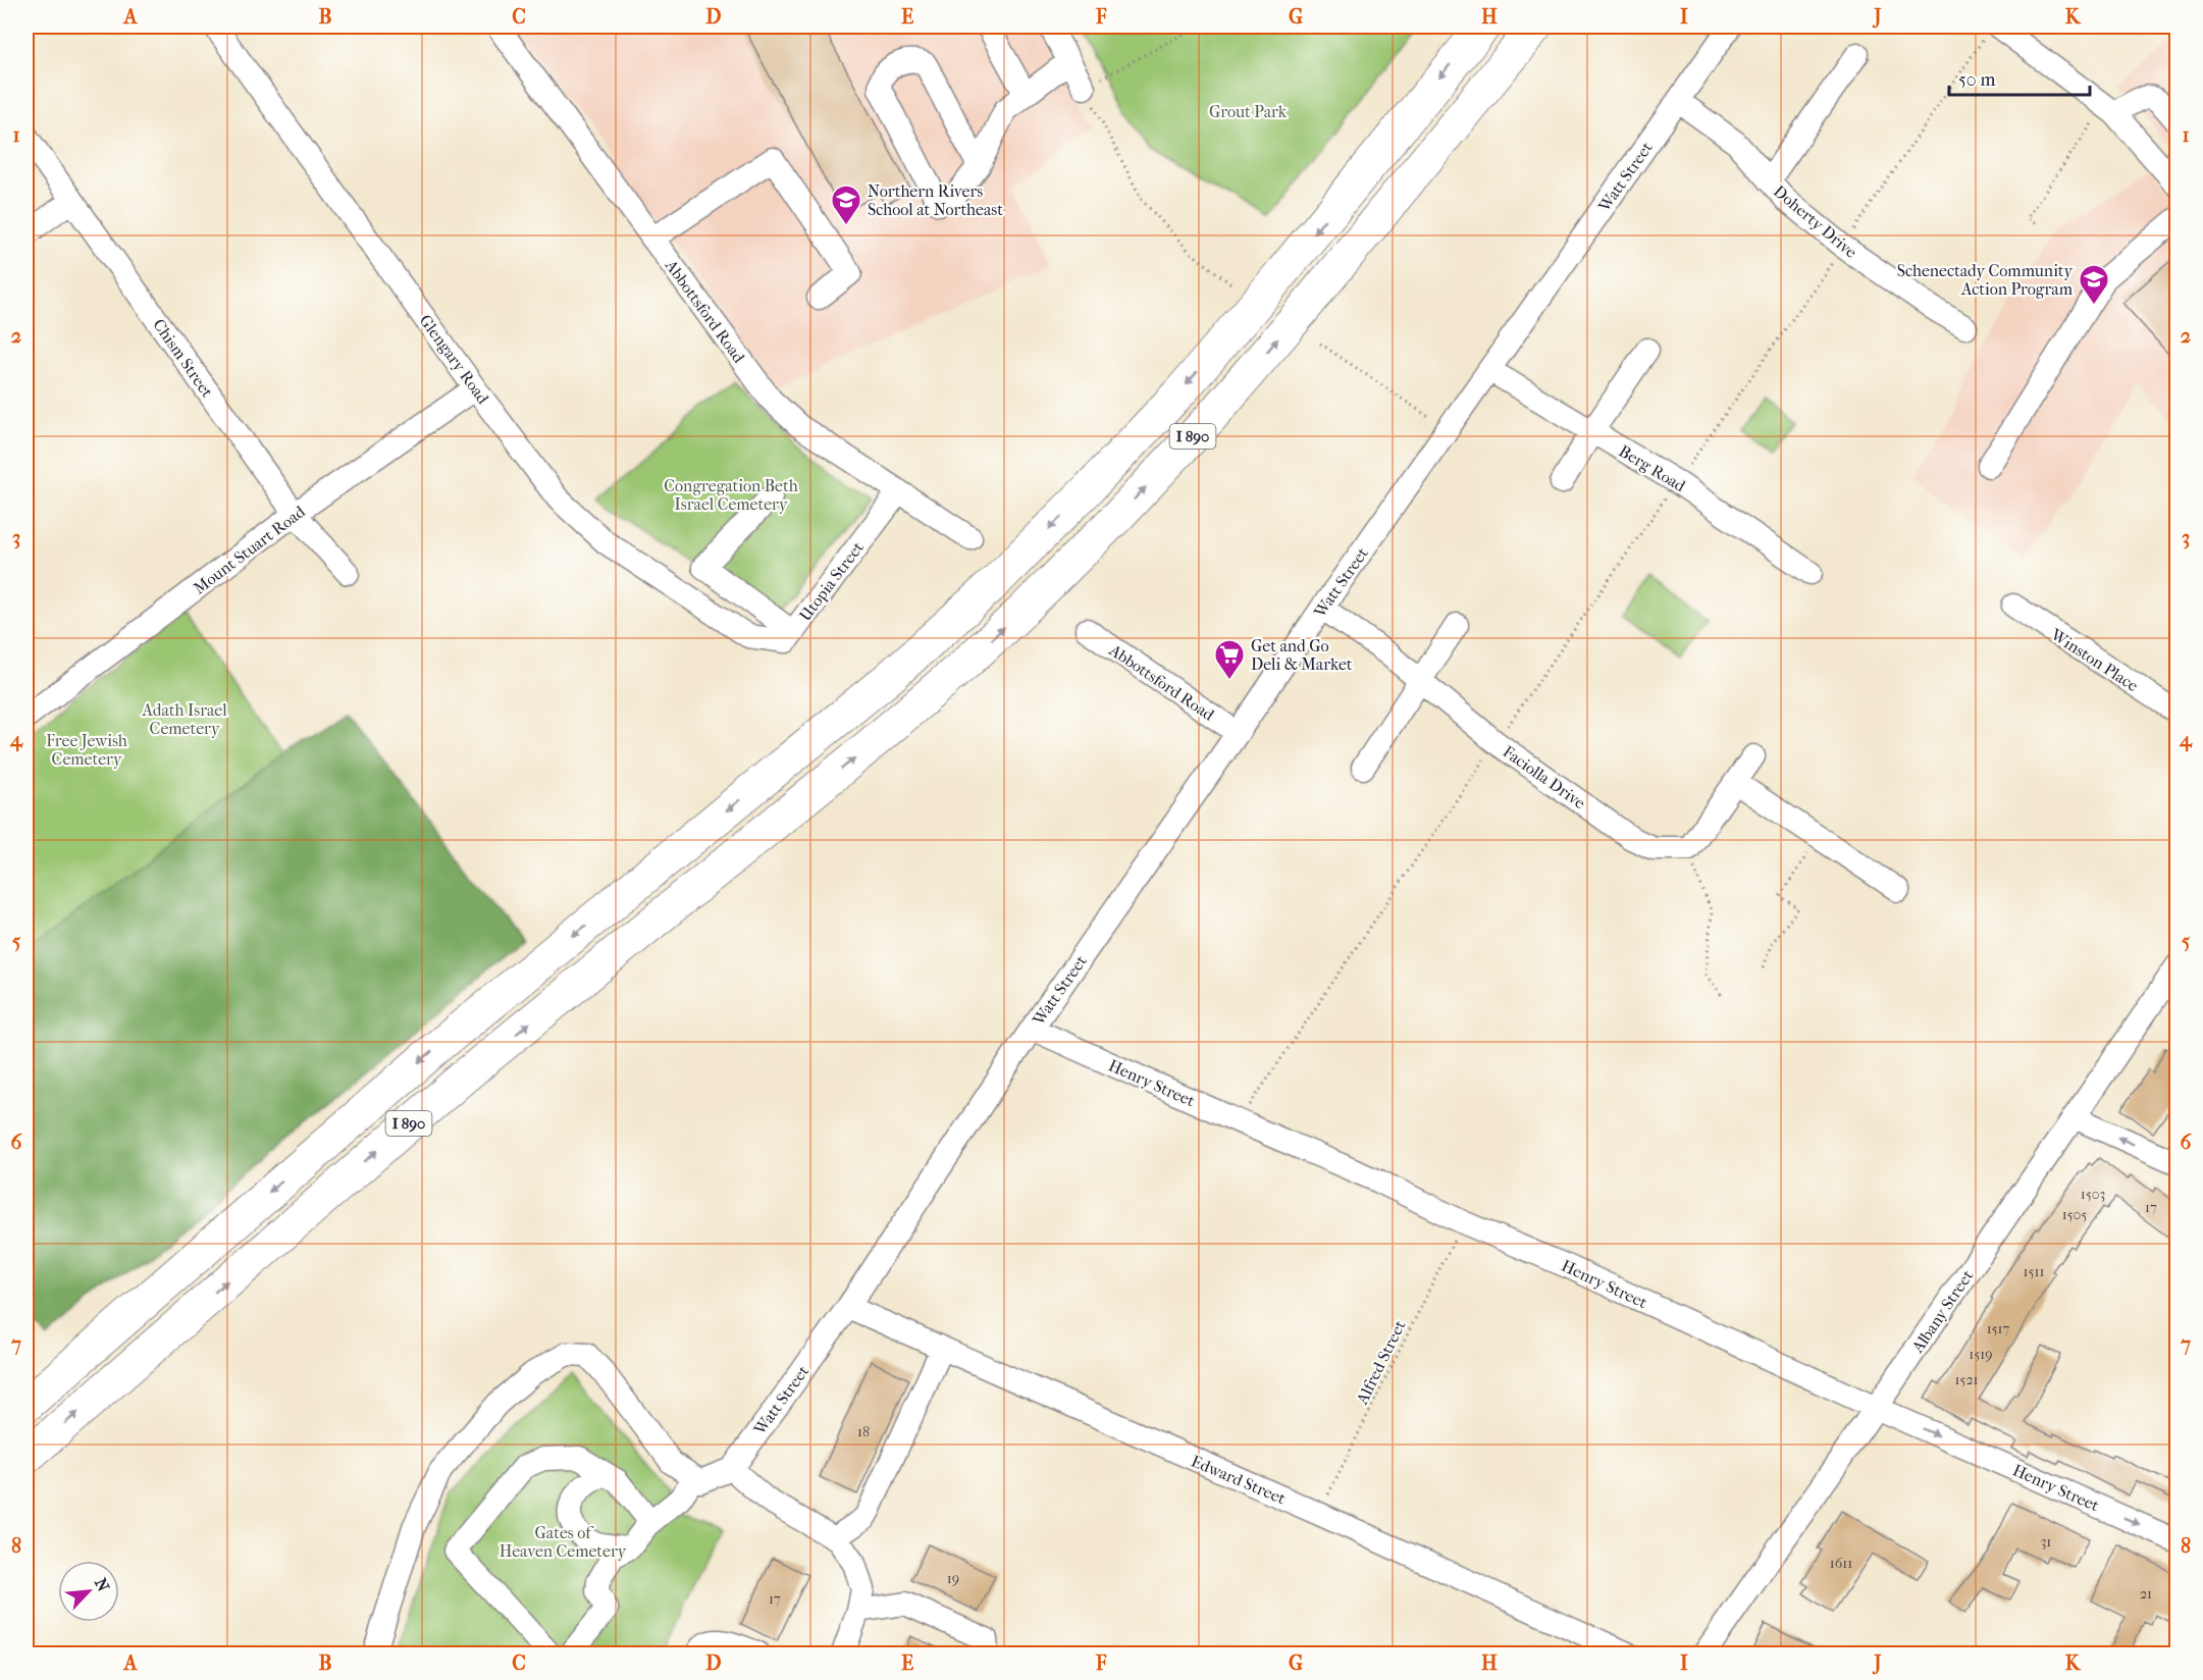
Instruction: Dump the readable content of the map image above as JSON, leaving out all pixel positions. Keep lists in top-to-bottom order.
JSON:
{
  "streets": {
    "highway": ["I 890"],
    "street": [
      "Watt Street",
      "Doherty Drive",
      "Abbottsford Road",
      "Chism Street",
      "Glengary Road",
      "Berg Road",
      "Mount Stuart Road",
      "Utopia Street",
      "Winston Place",
      "Faciolla Drive",
      "Henry Street",
      "Albany Street",
      "Edward Street"
    ],
    "path": ["Alfred Street"]
  },
  "crossings": [
    ["Watt Street", "Doherty Drive"],
    ["Watt Street", "Abbottsford Road"],
    ["Watt Street", "Berg Road"],
    ["Watt Street", "Faciolla Drive"],
    ["Watt Street", "Henry Street"],
    ["Watt Street", "Edward Street"],
    ["Abbottsford Road", "Utopia Street"],
    ["Chism Street", "Mount Stuart Road"],
    ["Glengary Road", "Mount Stuart Road"],
    ["Glengary Road", "Utopia Street"],
    ["Henry Street", "Albany Street"],
    ["Henry Street", "Alfred Street"],
    ["Alfred Street", "Edward Street"]
  ],
  "parks": [
    "Grout Park",
    "Congregation Beth Israel Cemetery",
    "Adath Israel Cemetery",
    "Free Jewish Cemetery",
    "Gates of Heaven Cemetery"
  ],
  "places": {
    "school or university": ["Northern Rivers School at Northeast", "Schenectady Community Action Program"],
    "supermarket": ["Get and Go Deli & Market"]
  },
  "house_numbers": [
    "1503",
    "17",
    "1505",
    "1511",
    "1517",
    "1519",
    "1521",
    "18",
    "31",
    "1611",
    "19",
    "21",
    "17"
  ],
  "scale_bar": "50 m",
  "north": "top right",
  "grid": {
    "columns": [
      "A",
      "B",
      "C",
      "D",
      "E",
      "F",
      "G",
      "H",
      "I",
      "J",
      "K"
    ],
    "rows": [
      "1",
      "2",
      "3",
      "4",
      "5",
      "6",
      "7",
      "8"
    ]
  }
}
